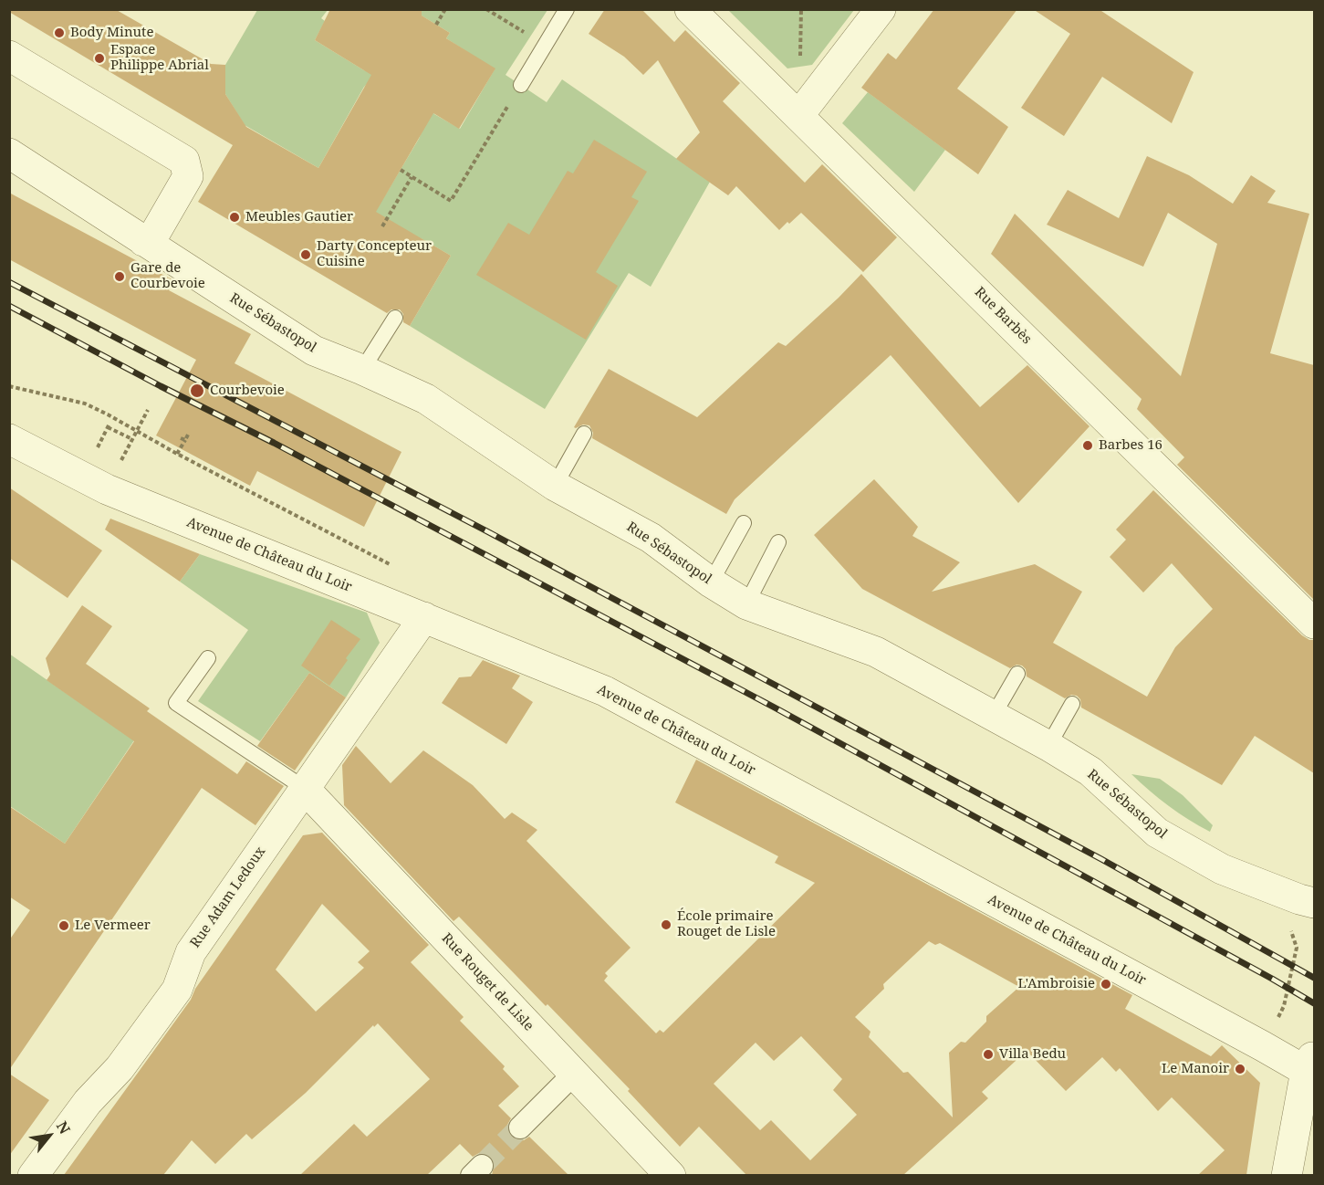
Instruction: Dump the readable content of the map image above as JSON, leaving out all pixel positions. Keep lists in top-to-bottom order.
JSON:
{
  "streets": {
    "street": [
      "Rue Barbès",
      "Rue Sébastopol",
      "Avenue de Château du Loir",
      "Rue Adam Ledoux",
      "Rue Rouget de Lisle"
    ]
  },
  "crossings": [
    ["Avenue de Château du Loir", "Rue Adam Ledoux"],
    ["Rue Adam Ledoux", "Rue Rouget de Lisle"]
  ],
  "places": [
    "Body Minute",
    "Espace Philippe Abrial",
    "Meubles Gautier",
    "Darty Concepteur Cuisine",
    "Gare de Courbevoie",
    "Courbevoie",
    "Barbes 16",
    "École primaire Rouget de Lisle",
    "Le Vermeer",
    "L'Ambroisie",
    "Villa Bedu",
    "Le Manoir"
  ],
  "north": "top right"
}
